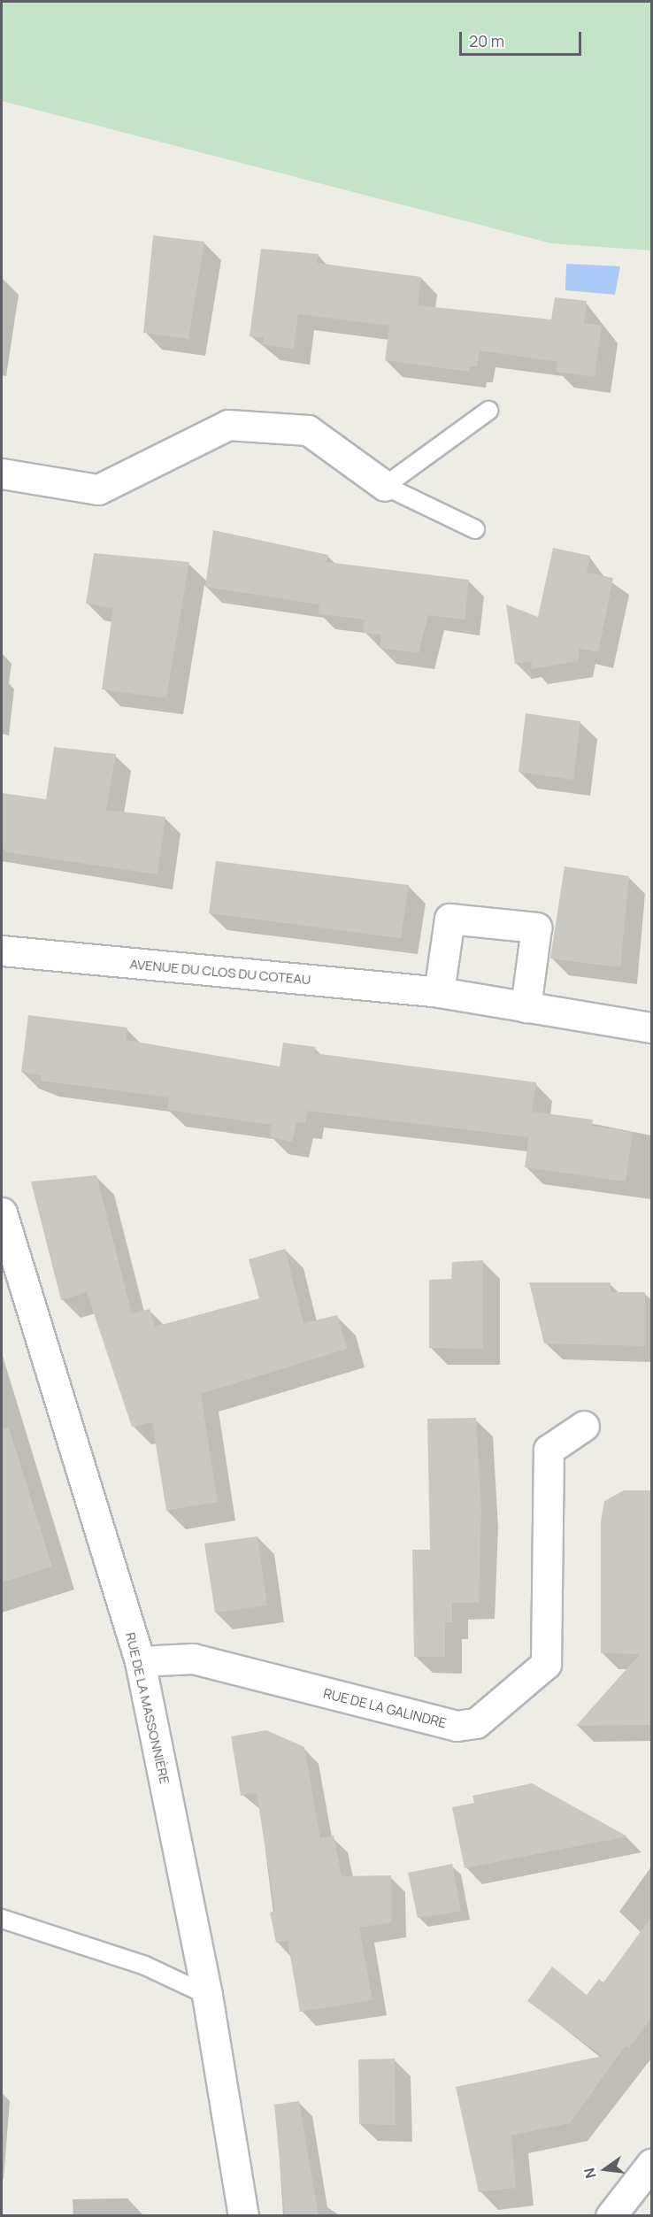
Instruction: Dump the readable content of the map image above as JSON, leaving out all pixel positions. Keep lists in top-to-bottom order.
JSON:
{
  "streets": {
    "street": ["AVENUE DU CLOS DU COTEAU", "RUE DE LA MASSONNIÈRE", "RUE DE LA GALINDRE"]
  },
  "crossings": [
    ["RUE DE LA MASSONNIÈRE", "RUE DE LA GALINDRE"]
  ],
  "scale_bar": "20 m",
  "north": "left"
}
